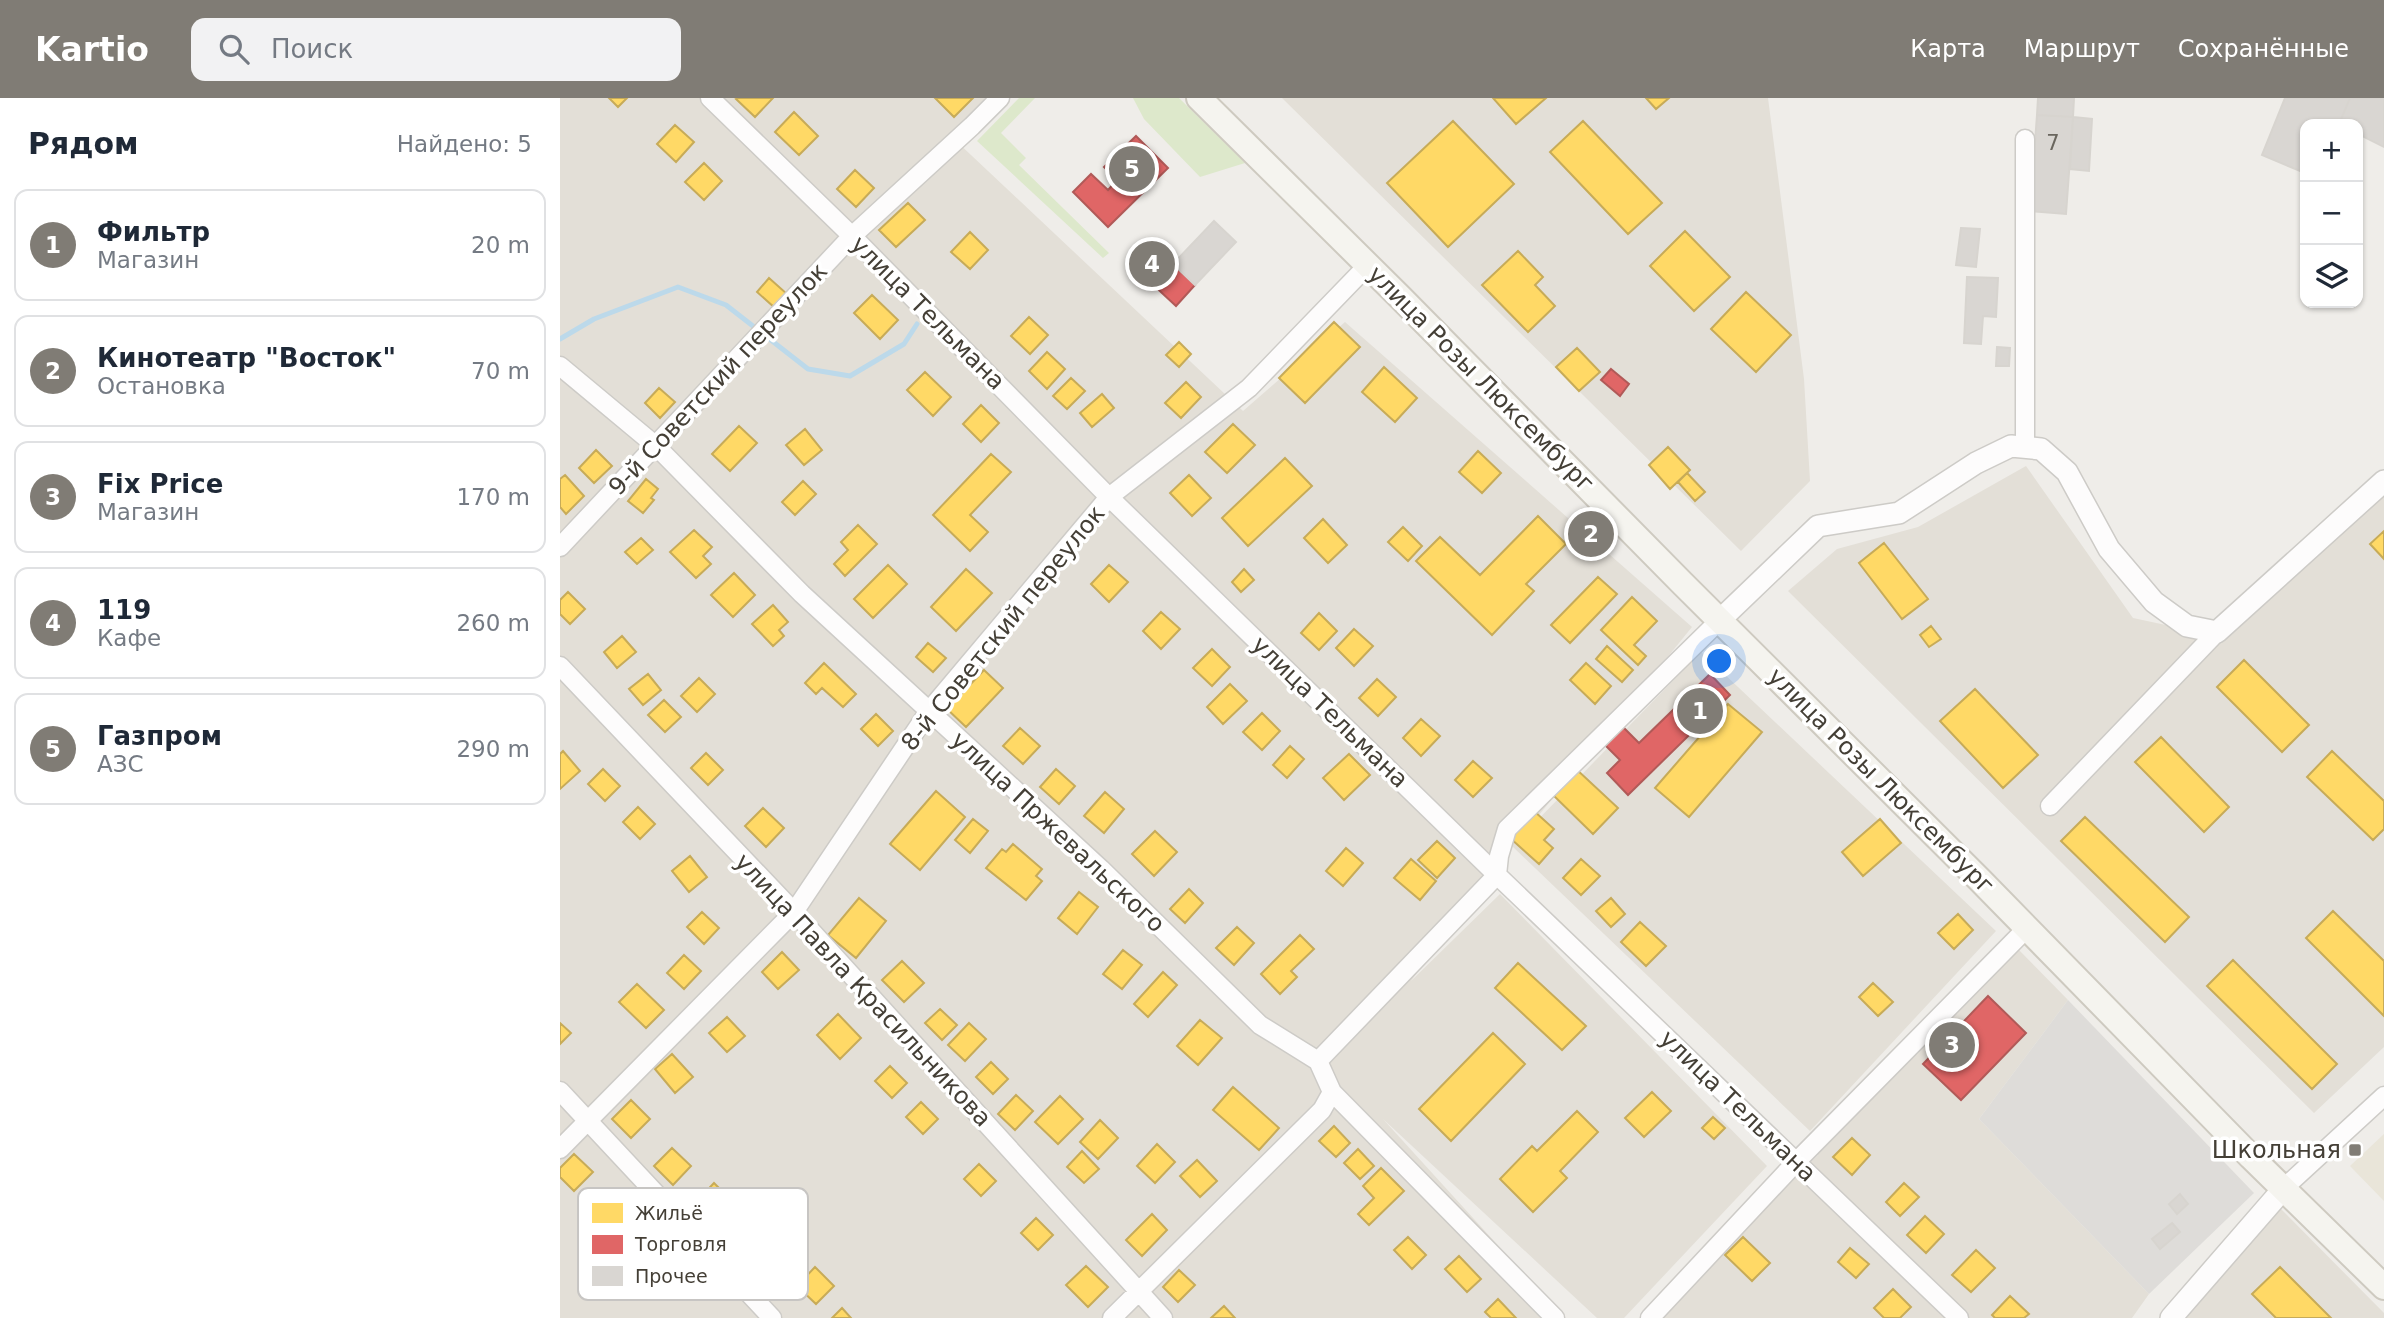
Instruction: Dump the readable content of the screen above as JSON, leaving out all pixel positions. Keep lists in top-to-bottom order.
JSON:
{
  "streets": {
    "main road": ["улица Розы Люксембург"],
    "street": [
      "улица Тельмана",
      "9-й Советский переулок",
      "8-й Советский переулок",
      "улица Пржевальского",
      "улица Павла Красильникова"
    ]
  },
  "crossings": [
    ["улица Тельмана", "9-й Советский переулок"],
    ["улица Тельмана", "8-й Советский переулок"],
    ["9-й Советский переулок", "улица Пржевальского"],
    ["улица Розы Люксембург", "8-й Советский переулок"],
    ["8-й Советский переулок", "улица Пржевальского"],
    ["8-й Советский переулок", "улица Павла Красильникова"]
  ],
  "places": {
    "transit": ["Школьная"]
  },
  "house_numbers": ["7"],
  "legend": ["Жильё", "Торговля", "Прочее"],
  "page": {
    "header": "Kartio",
    "search": "Поиск",
    "nav": ["Карта", "Маршрут", "Сохранённые"],
    "heading": ["Рядом", "Найдено: 5"],
    "map_buttons": ["+", "−"],
    "pins": [
      "5",
      "4",
      "2",
      "1",
      "3"
    ],
    "list": [
      {
        "mark": "1",
        "name": "Фильтр",
        "note": "Магазин",
        "value": "20 m"
      },
      {
        "mark": "2",
        "name": "Кинотеатр \"Восток\"",
        "note": "Остановка",
        "value": "70 m"
      },
      {
        "mark": "3",
        "name": "Fix Price",
        "note": "Магазин",
        "value": "170 m"
      },
      {
        "mark": "4",
        "name": "119",
        "note": "Кафе",
        "value": "260 m"
      },
      {
        "mark": "5",
        "name": "Газпром",
        "note": "АЗС",
        "value": "290 m"
      }
    ]
  }
}
